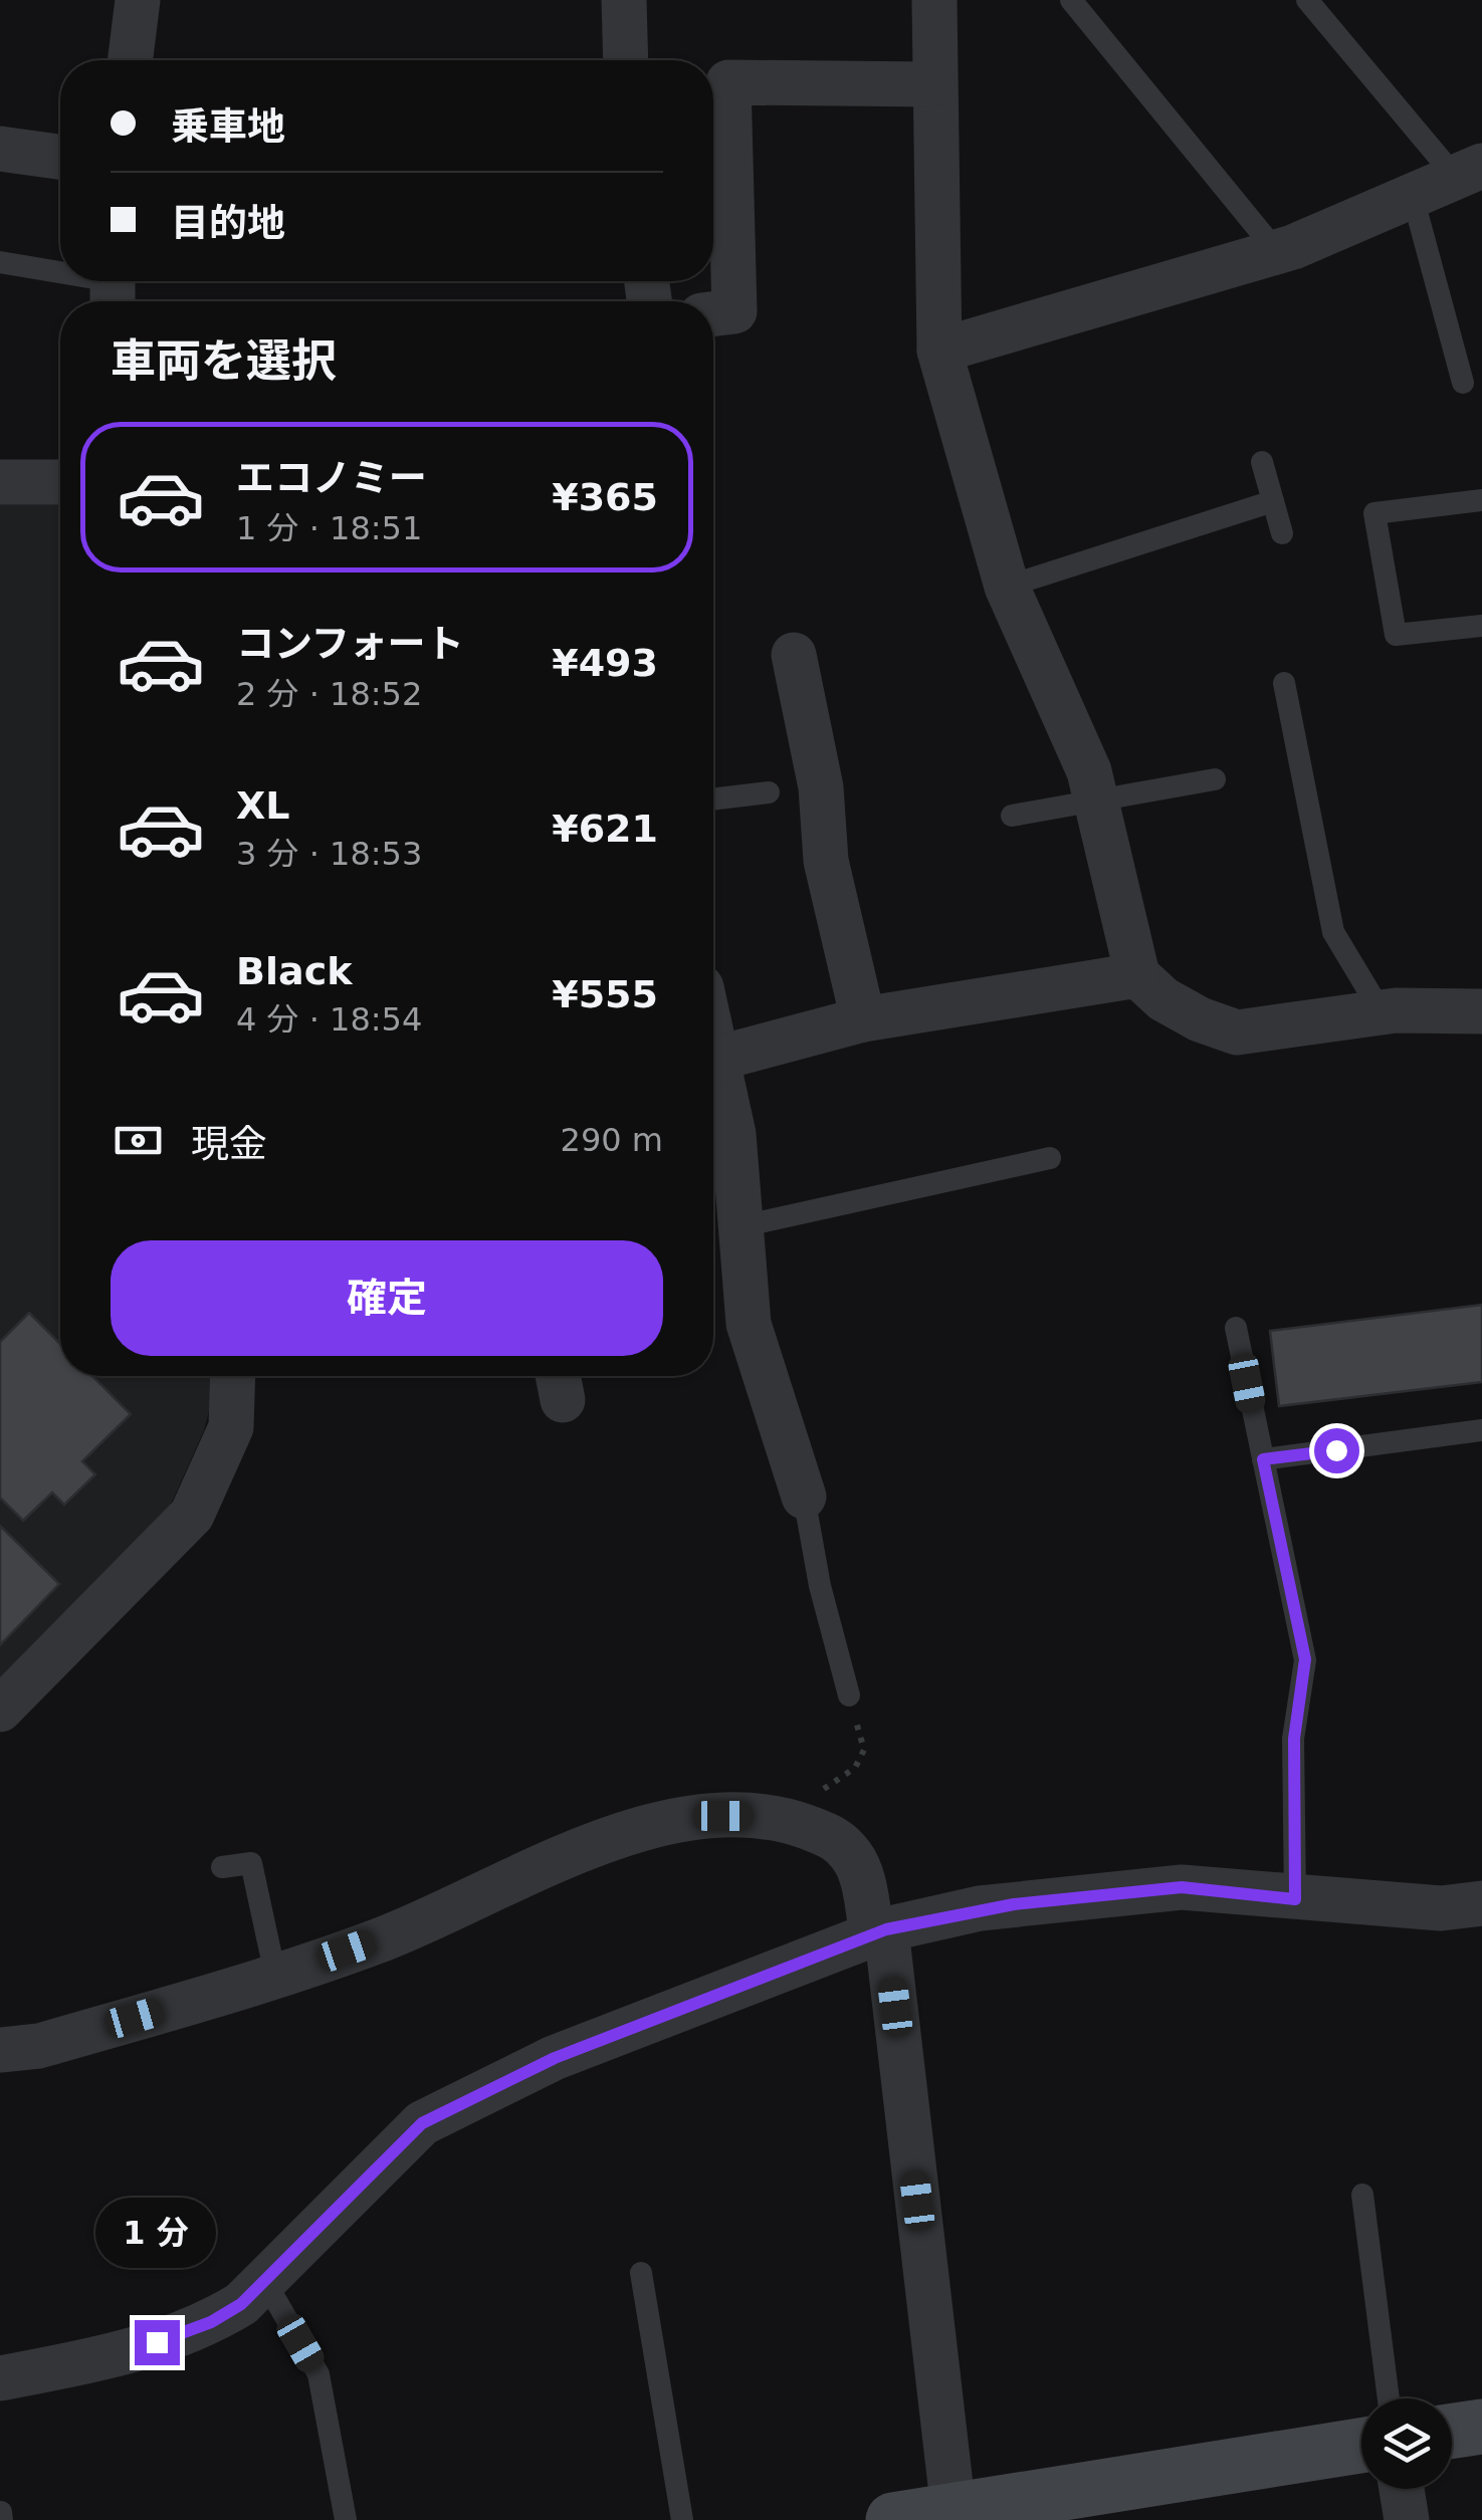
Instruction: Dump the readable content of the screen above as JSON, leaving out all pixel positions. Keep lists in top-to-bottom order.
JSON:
{
  "page": {
    "banner": ["乗車地", "目的地"],
    "heading": "車両を選択",
    "list": [
      {
        "name": "エコノミー",
        "note": "1 分 · 18:51",
        "value": "¥365"
      },
      {
        "name": "コンフォート",
        "note": "2 分 · 18:52",
        "value": "¥493"
      },
      {
        "name": "XL",
        "note": "3 分 · 18:53",
        "value": "¥621"
      },
      {
        "name": "Black",
        "note": "4 分 · 18:54",
        "value": "¥555"
      }
    ],
    "pay": ["現金", "290 m"],
    "buttons": "確定",
    "bubble": "1 分"
  }
}
